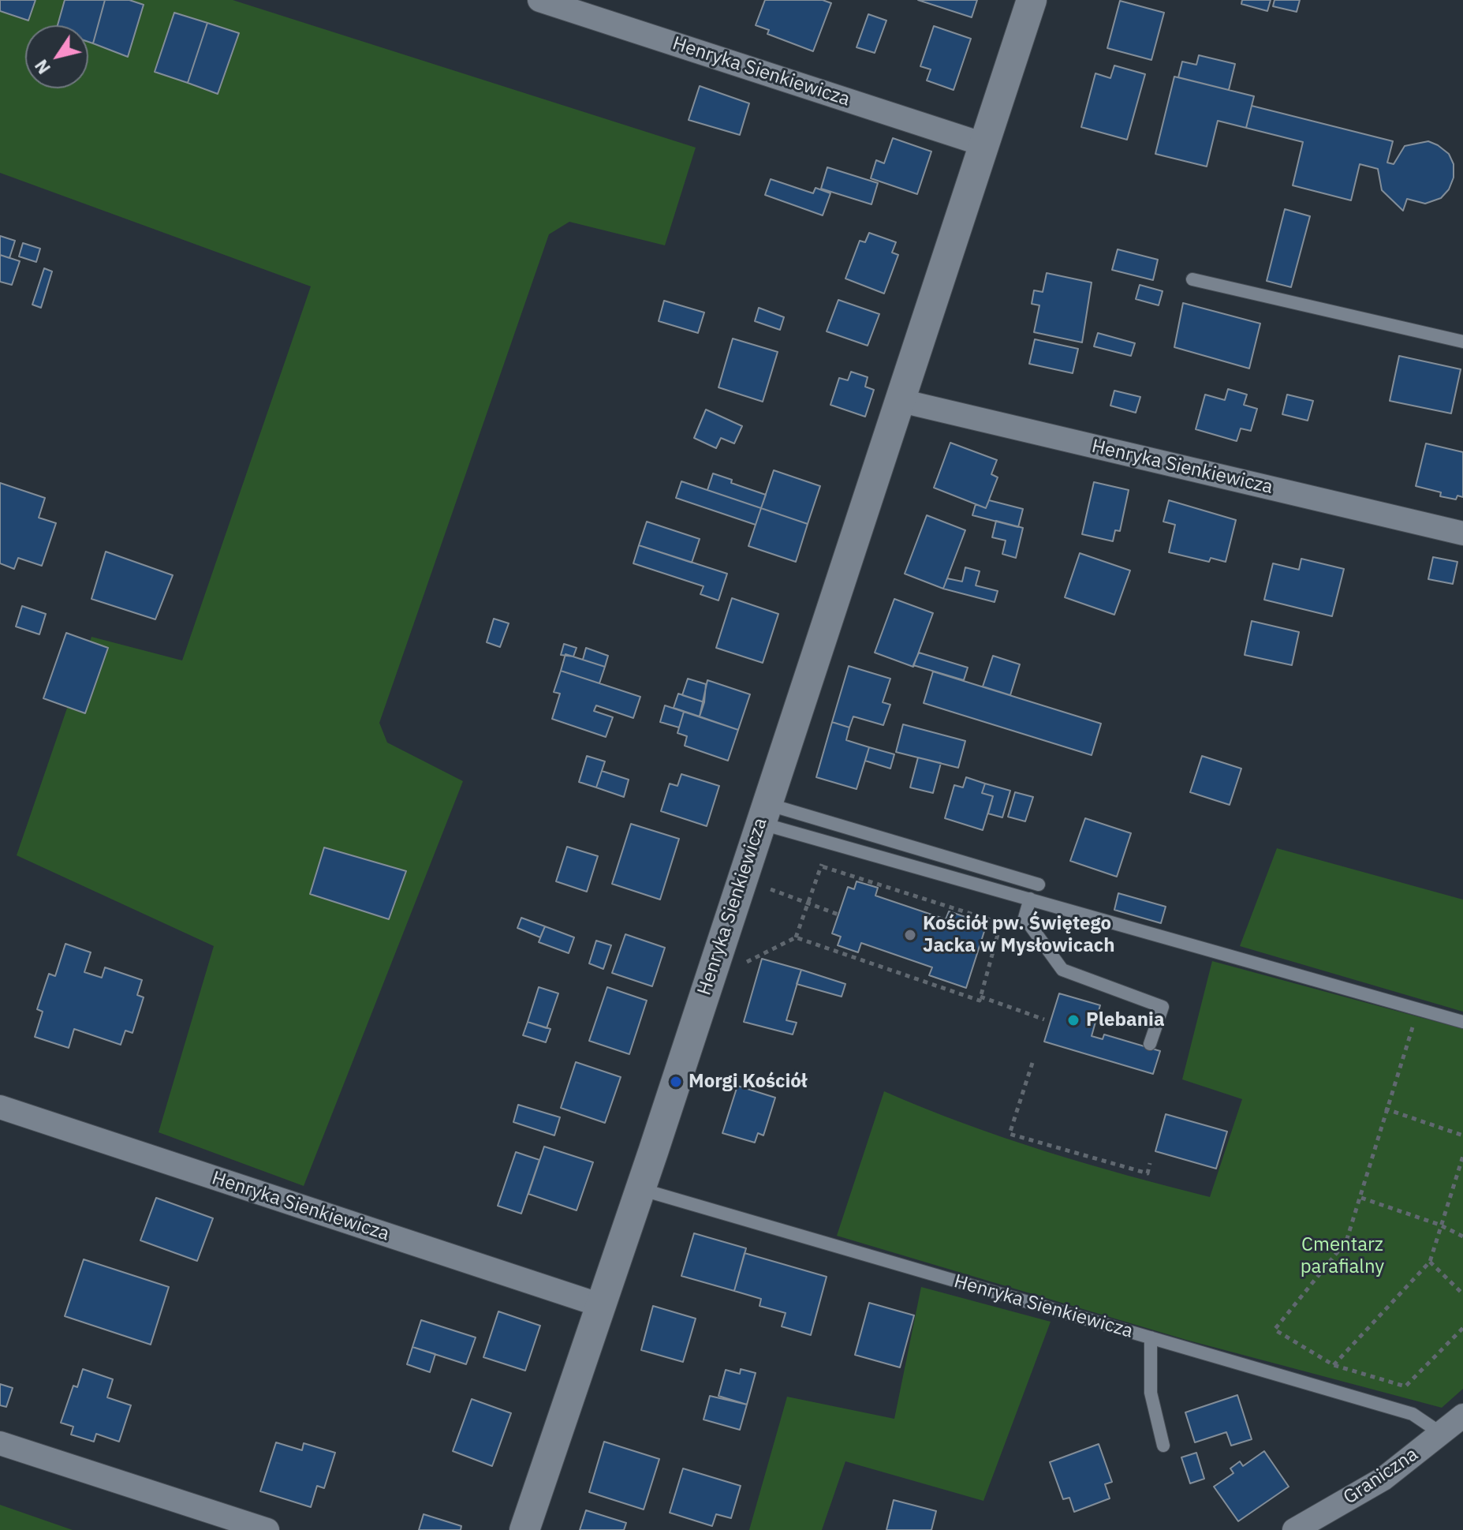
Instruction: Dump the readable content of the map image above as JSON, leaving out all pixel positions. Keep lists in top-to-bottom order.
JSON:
{
  "streets": {
    "street": ["Henryka Sienkiewicza", "Graniczna"]
  },
  "crossings": [
    ["Henryka Sienkiewicza", "Graniczna"]
  ],
  "parks": ["Cmentarz parafialny"],
  "places": ["Kościół pw. Świętego Jacka w Mysłowicach", "Plebania", "Morgi Kościół"],
  "north": "bottom left"
}
